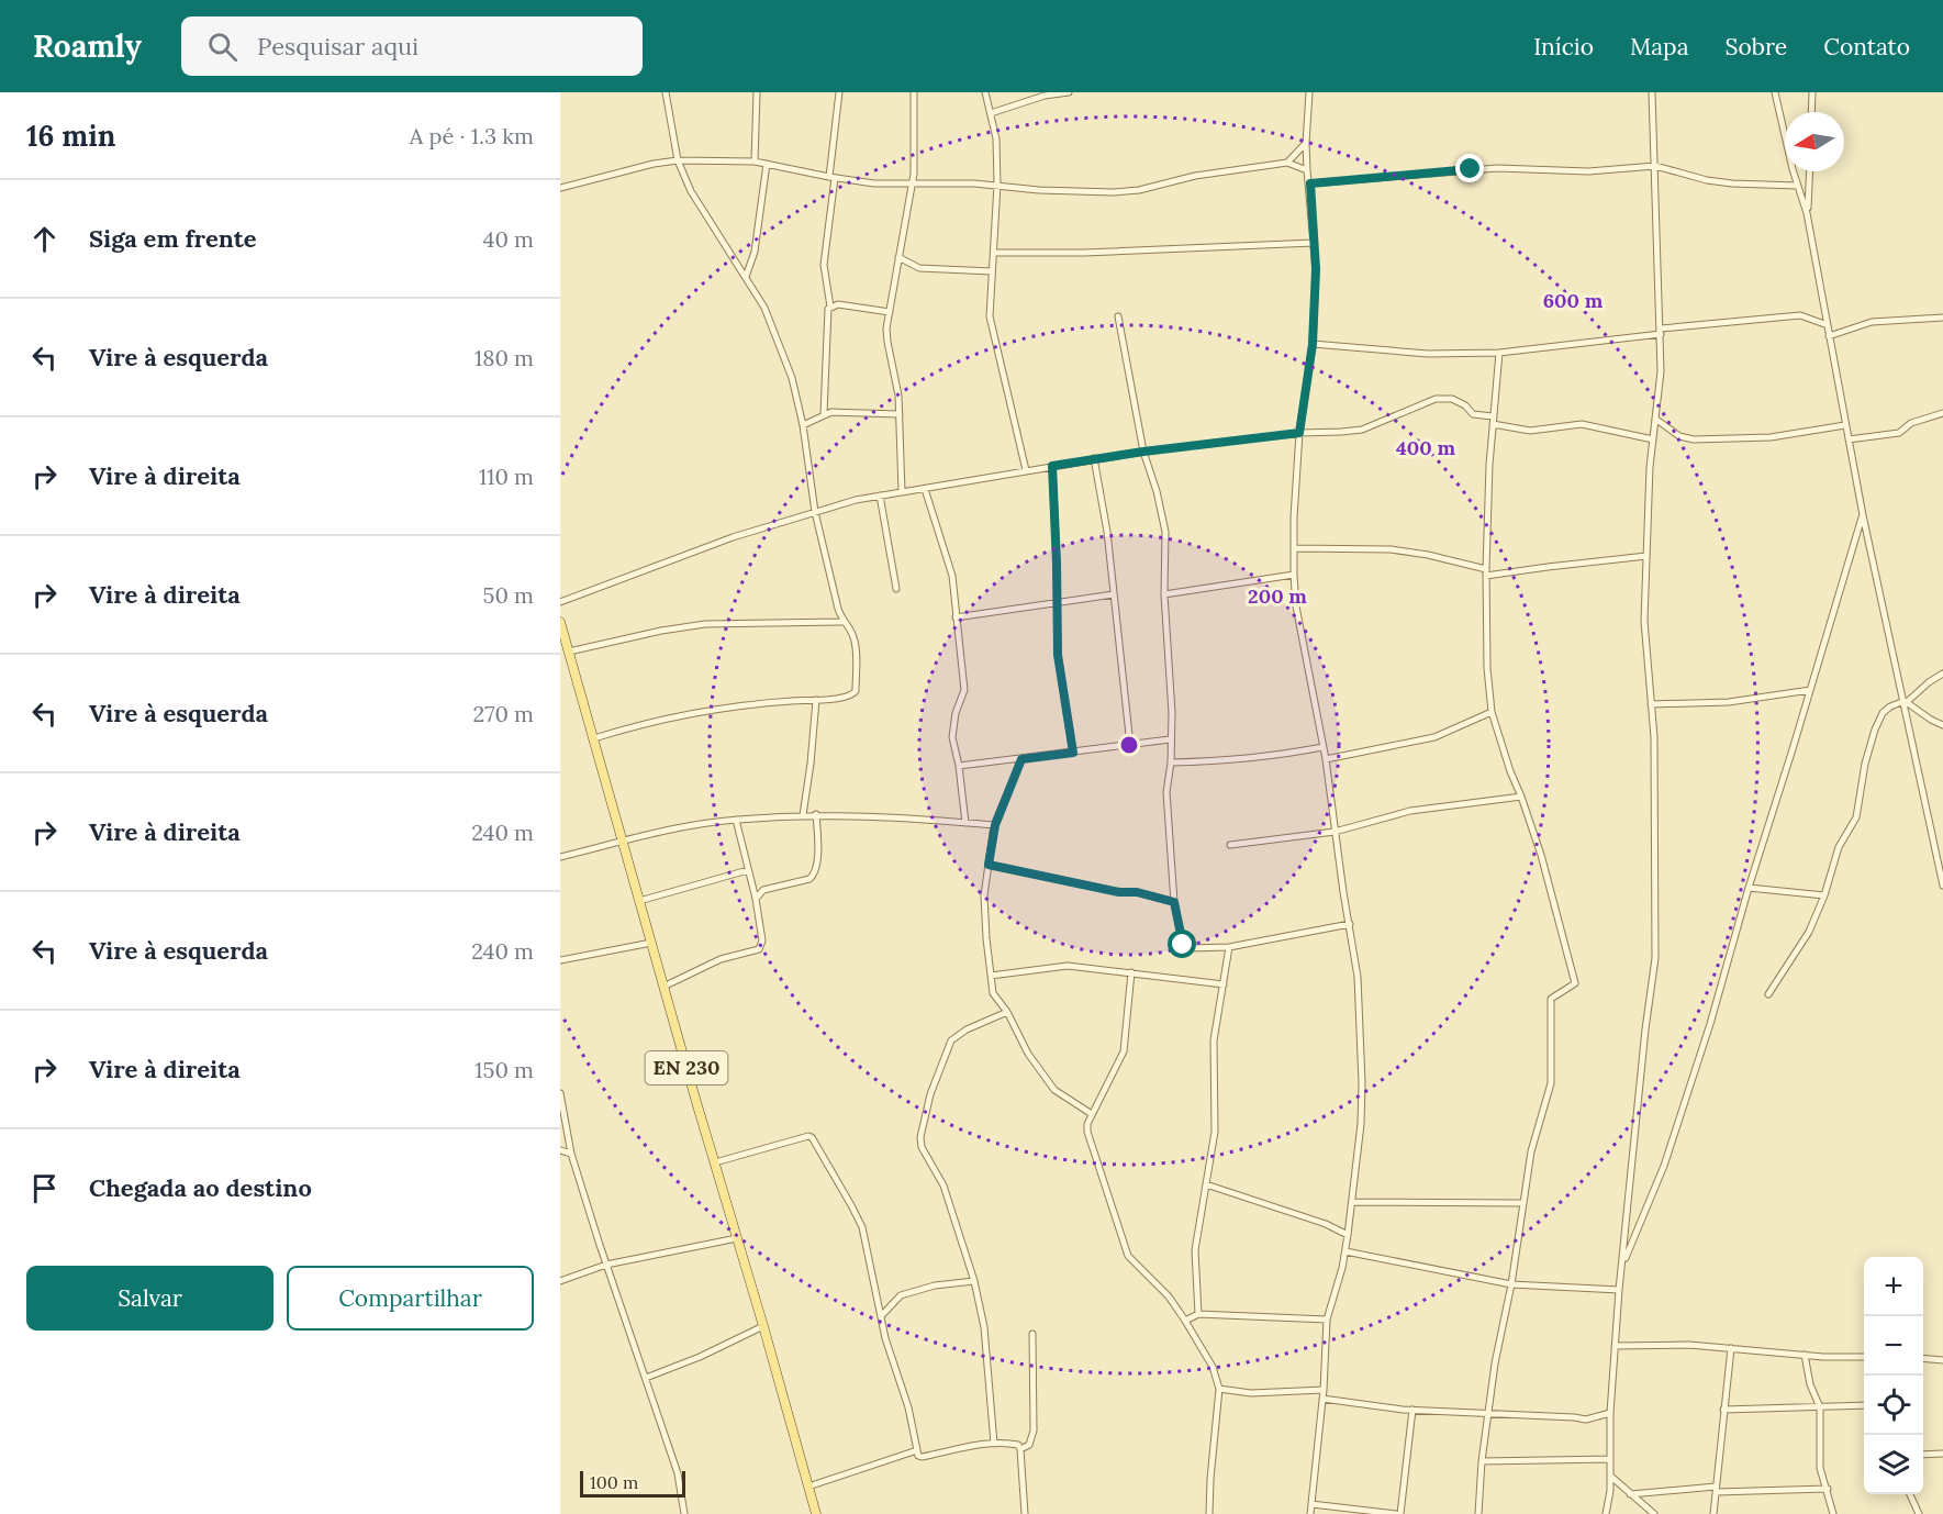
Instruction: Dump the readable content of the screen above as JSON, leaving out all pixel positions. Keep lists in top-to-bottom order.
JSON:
{
  "streets": {
    "main road": ["EN 230"]
  },
  "scale_bar": "100 m",
  "north": "left",
  "page": {
    "header": "Roamly",
    "search": "Pesquisar aqui",
    "nav": [
      "Início",
      "Mapa",
      "Sobre",
      "Contato"
    ],
    "heading": ["16 min", "A pé · 1.3 km"],
    "list": [
      ["Siga em frente", "40 m"],
      ["Vire à esquerda", "180 m"],
      ["Vire à direita", "110 m"],
      ["Vire à direita", "50 m"],
      ["Vire à esquerda", "270 m"],
      ["Vire à direita", "240 m"],
      ["Vire à esquerda", "240 m"],
      ["Vire à direita", "150 m"],
      "Chegada ao destino"
    ],
    "buttons": ["Salvar", "Compartilhar"],
    "map_buttons": ["+", "−"],
    "scale": "100 m"
  },
  "rings": ["600 m", "400 m", "200 m"]
}
